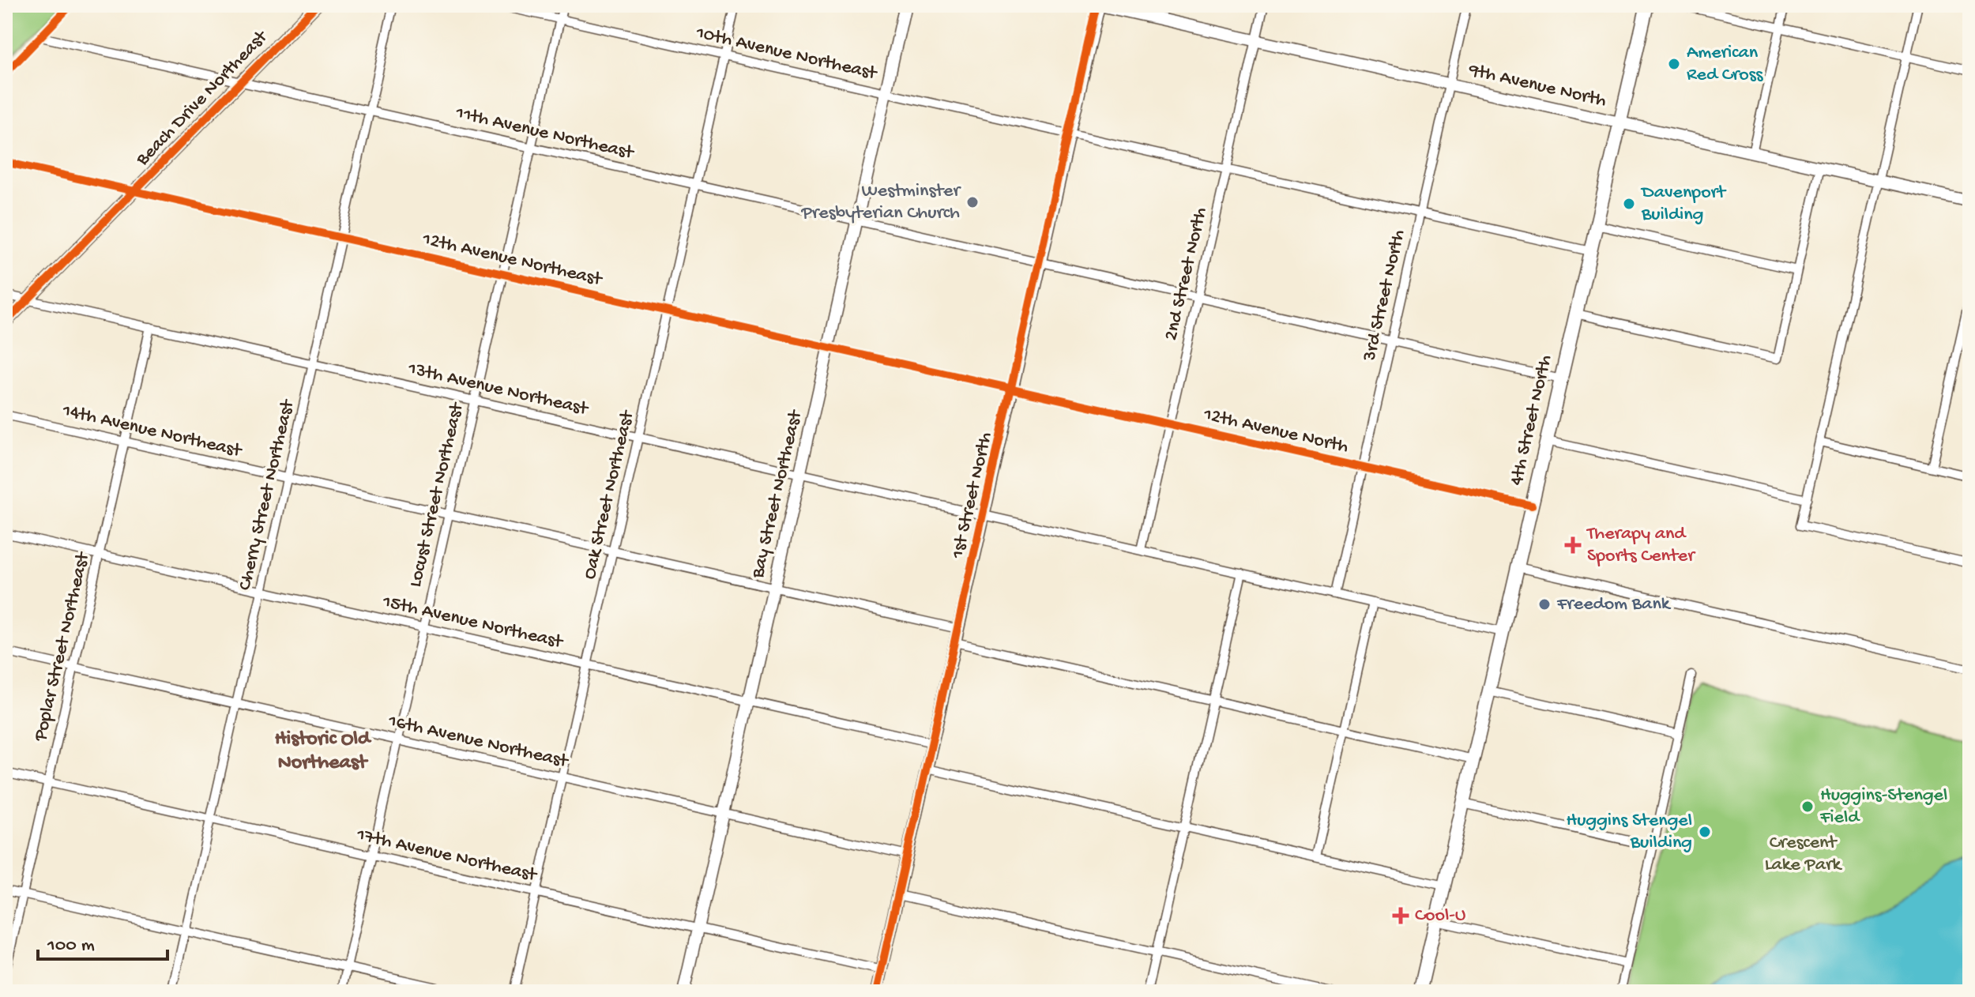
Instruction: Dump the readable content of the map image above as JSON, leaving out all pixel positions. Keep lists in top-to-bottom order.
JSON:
{
  "streets": {
    "main road": ["4th Street North"],
    "street": [
      "10th Avenue Northeast",
      "9th Avenue North",
      "Beach Drive Northeast",
      "11th Avenue Northeast",
      "12th Avenue Northeast",
      "2nd Street North",
      "3rd Street North",
      "13th Avenue Northeast",
      "14th Avenue Northeast",
      "12th Avenue North",
      "Bay Street Northeast",
      "Cherry Street Northeast",
      "Locust Street Northeast",
      "Oak Street Northeast",
      "1st Street North",
      "15th Avenue Northeast",
      "Poplar Street Northeast",
      "16th Avenue Northeast",
      "17th Avenue Northeast"
    ]
  },
  "crossings": [
    ["10th Avenue Northeast", "2nd Street North"],
    ["10th Avenue Northeast", "3rd Street North"],
    ["10th Avenue Northeast", "4th Street North"],
    ["10th Avenue Northeast", "Bay Street Northeast"],
    ["10th Avenue Northeast", "Locust Street Northeast"],
    ["10th Avenue Northeast", "Oak Street Northeast"],
    ["10th Avenue Northeast", "1st Street North"],
    ["9th Avenue North", "2nd Street North"],
    ["9th Avenue North", "3rd Street North"],
    ["9th Avenue North", "4th Street North"],
    ["9th Avenue North", "1st Street North"],
    ["Beach Drive Northeast", "11th Avenue Northeast"],
    ["Beach Drive Northeast", "12th Avenue Northeast"],
    ["Beach Drive Northeast", "13th Avenue Northeast"],
    ["11th Avenue Northeast", "2nd Street North"],
    ["11th Avenue Northeast", "3rd Street North"],
    ["11th Avenue Northeast", "4th Street North"],
    ["11th Avenue Northeast", "Bay Street Northeast"],
    ["11th Avenue Northeast", "Cherry Street Northeast"],
    ["11th Avenue Northeast", "Locust Street Northeast"],
    ["11th Avenue Northeast", "Oak Street Northeast"],
    ["11th Avenue Northeast", "1st Street North"],
    ["12th Avenue Northeast", "12th Avenue North"],
    ["12th Avenue Northeast", "Bay Street Northeast"],
    ["12th Avenue Northeast", "Cherry Street Northeast"],
    ["12th Avenue Northeast", "Locust Street Northeast"],
    ["12th Avenue Northeast", "Oak Street Northeast"],
    ["12th Avenue Northeast", "1st Street North"],
    ["2nd Street North", "13th Avenue Northeast"],
    ["2nd Street North", "12th Avenue North"],
    ["3rd Street North", "13th Avenue Northeast"],
    ["3rd Street North", "12th Avenue North"],
    ["13th Avenue Northeast", "4th Street North"],
    ["13th Avenue Northeast", "Bay Street Northeast"],
    ["13th Avenue Northeast", "Cherry Street Northeast"],
    ["13th Avenue Northeast", "Locust Street Northeast"],
    ["13th Avenue Northeast", "Oak Street Northeast"],
    ["13th Avenue Northeast", "1st Street North"],
    ["13th Avenue Northeast", "Poplar Street Northeast"],
    ["4th Street North", "12th Avenue North"],
    ["14th Avenue Northeast", "Bay Street Northeast"],
    ["14th Avenue Northeast", "Cherry Street Northeast"],
    ["14th Avenue Northeast", "Locust Street Northeast"],
    ["14th Avenue Northeast", "Oak Street Northeast"],
    ["14th Avenue Northeast", "1st Street North"],
    ["14th Avenue Northeast", "Poplar Street Northeast"],
    ["12th Avenue North", "1st Street North"],
    ["Bay Street Northeast", "15th Avenue Northeast"],
    ["Bay Street Northeast", "16th Avenue Northeast"],
    ["Bay Street Northeast", "17th Avenue Northeast"],
    ["Cherry Street Northeast", "15th Avenue Northeast"],
    ["Cherry Street Northeast", "16th Avenue Northeast"],
    ["Cherry Street Northeast", "17th Avenue Northeast"],
    ["Locust Street Northeast", "15th Avenue Northeast"],
    ["Locust Street Northeast", "16th Avenue Northeast"],
    ["Locust Street Northeast", "17th Avenue Northeast"],
    ["Oak Street Northeast", "15th Avenue Northeast"],
    ["Oak Street Northeast", "16th Avenue Northeast"],
    ["Oak Street Northeast", "17th Avenue Northeast"],
    ["1st Street North", "15th Avenue Northeast"],
    ["1st Street North", "16th Avenue Northeast"],
    ["1st Street North", "17th Avenue Northeast"],
    ["15th Avenue Northeast", "Poplar Street Northeast"],
    ["Poplar Street Northeast", "16th Avenue Northeast"],
    ["Poplar Street Northeast", "17th Avenue Northeast"]
  ],
  "districts": ["Historic Old Northeast"],
  "parks": ["Crescent Lake Park"],
  "places": {
    "other": [
      "American Red Cross",
      "Westminster Presbyterian Church",
      "Davenport Building",
      "Freedom Bank",
      "Huggins-Stengel Field",
      "Huggins Stengel Building"
    ],
    "health": ["Therapy and Sports Center", "Cool-U"]
  },
  "scale_bar": "100 m"
}
